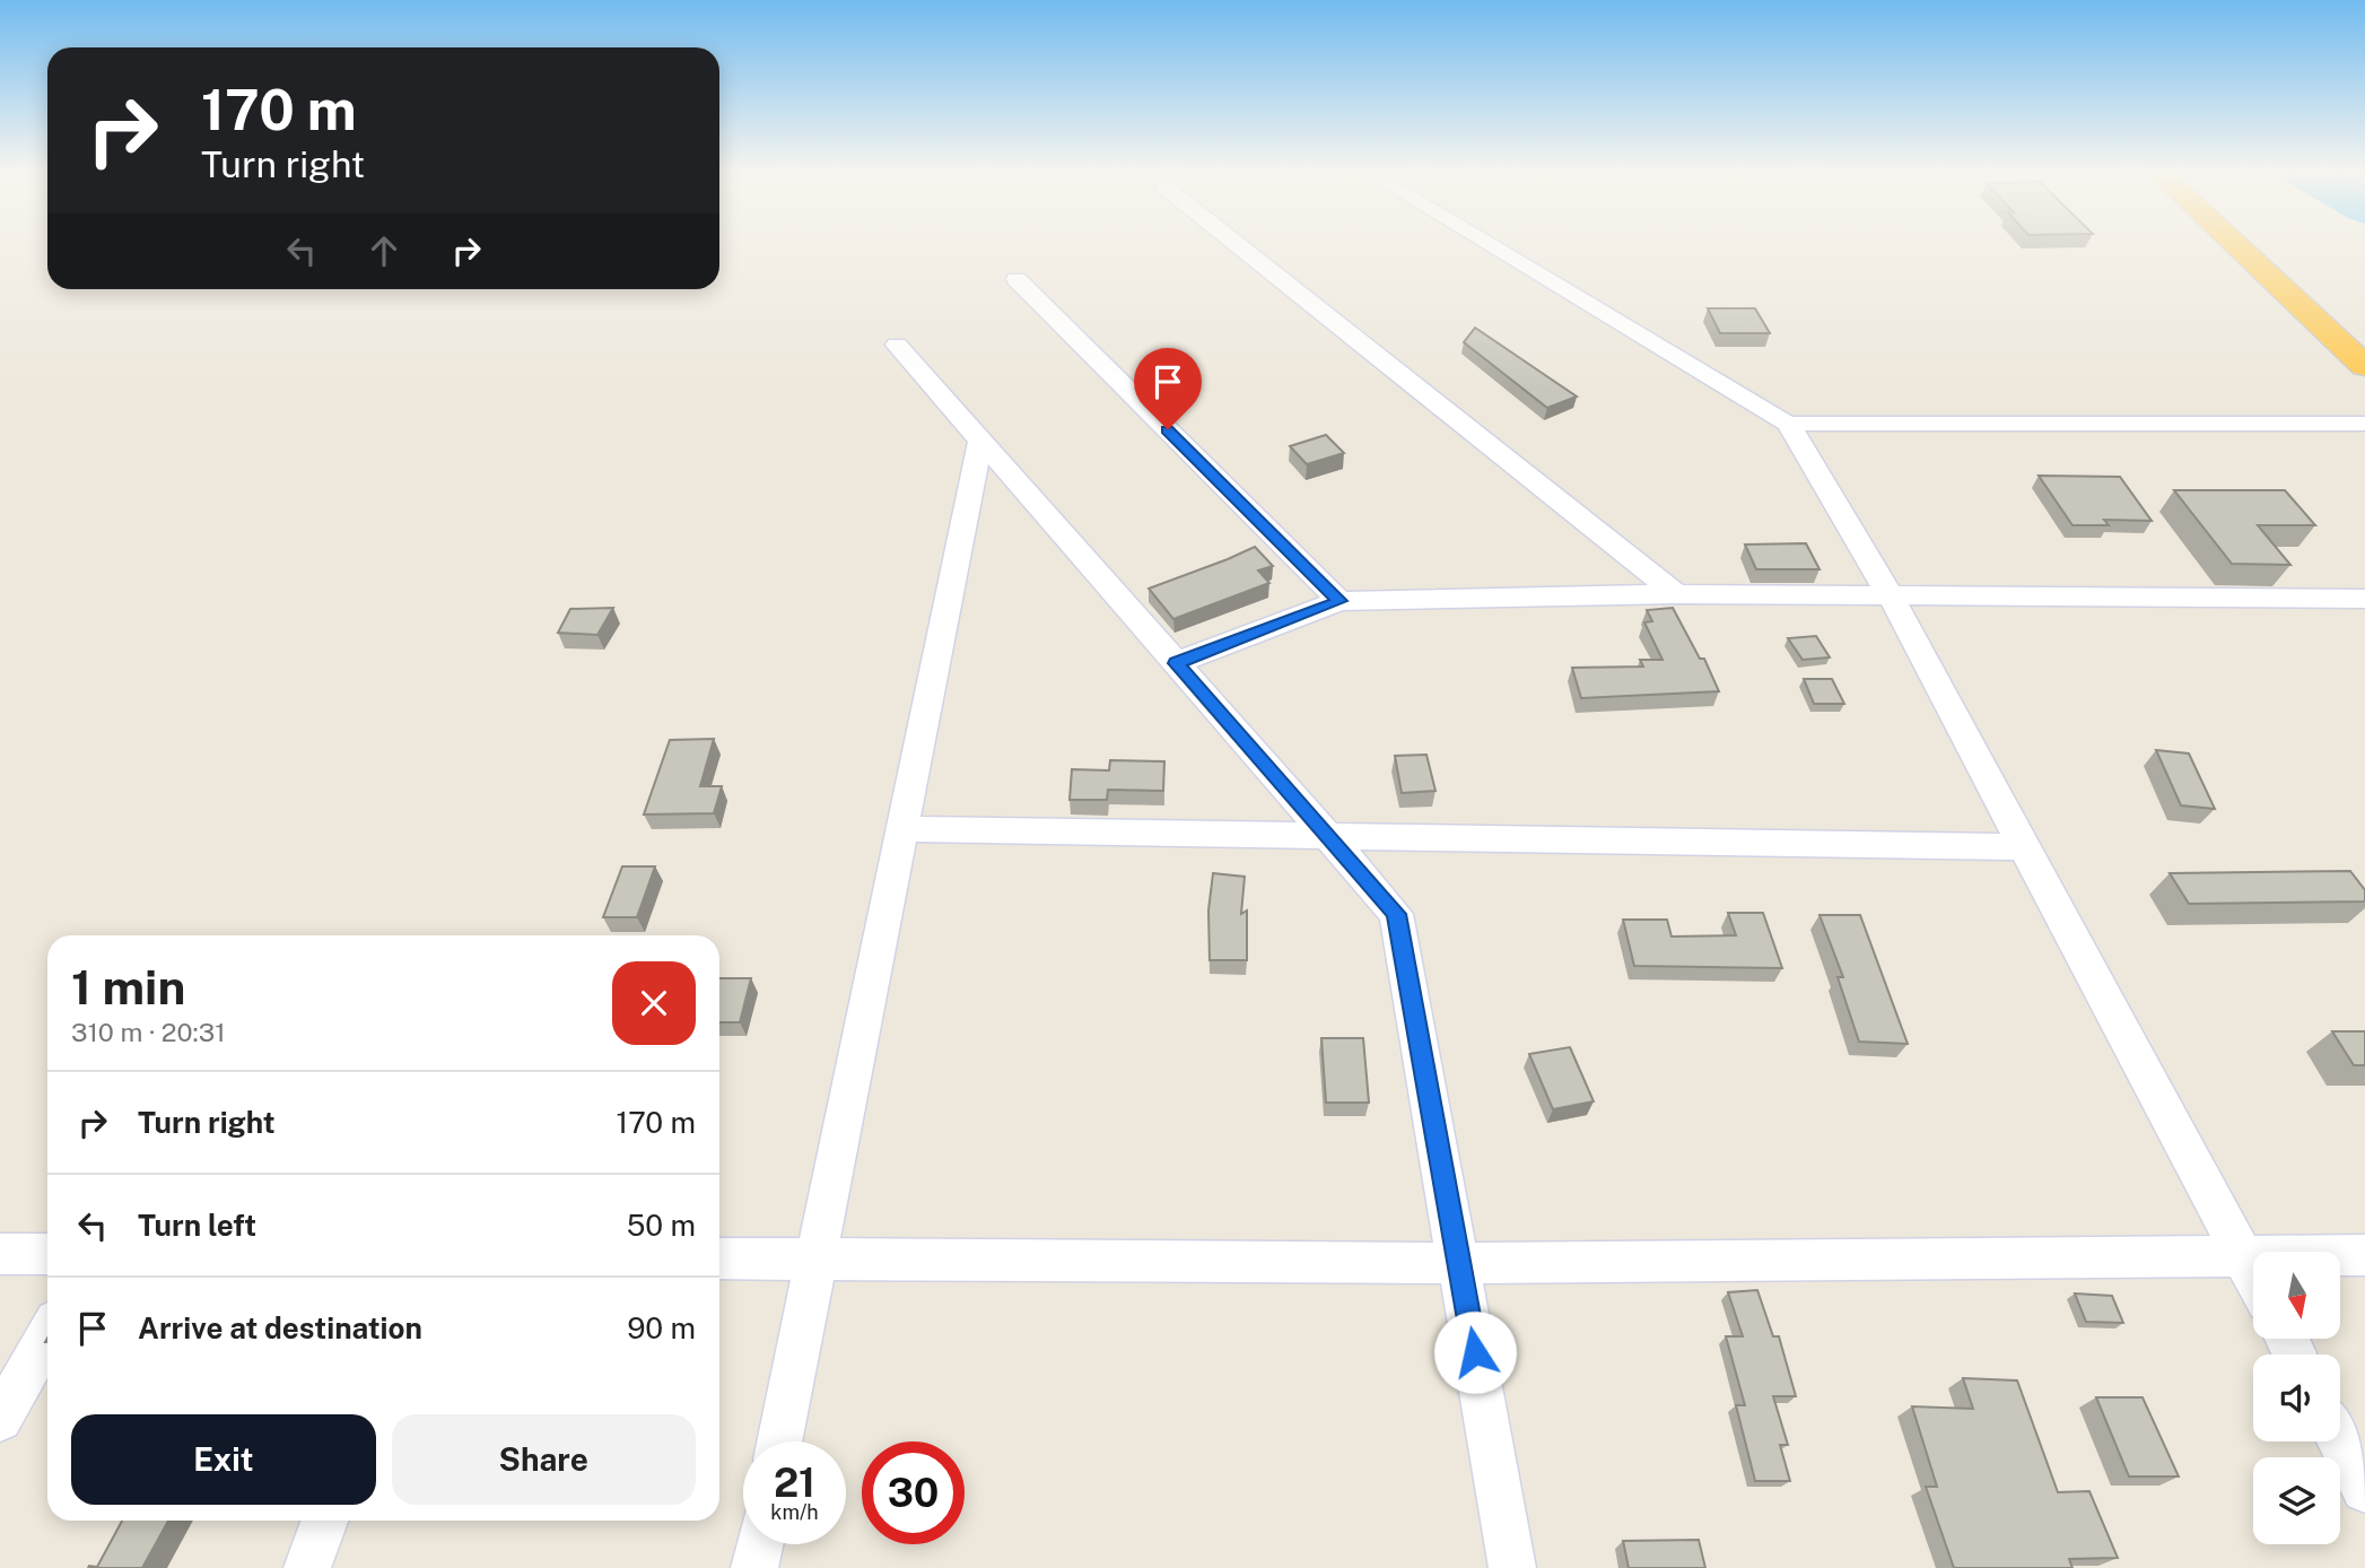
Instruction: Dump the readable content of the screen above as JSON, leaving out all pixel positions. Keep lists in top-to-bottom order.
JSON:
{
  "north": "bottom",
  "page": {
    "turn": ["170 m", "Turn right"],
    "heading": ["1 min", "310 m · 20:31"],
    "list": [
      {
        "name": "Turn right",
        "value": "170 m"
      },
      {
        "name": "Turn left",
        "value": "50 m"
      },
      {
        "name": "Arrive at destination",
        "value": "90 m"
      }
    ],
    "buttons": ["Exit", "Share"],
    "speed": "21 km/h",
    "limit": "30"
  }
}
